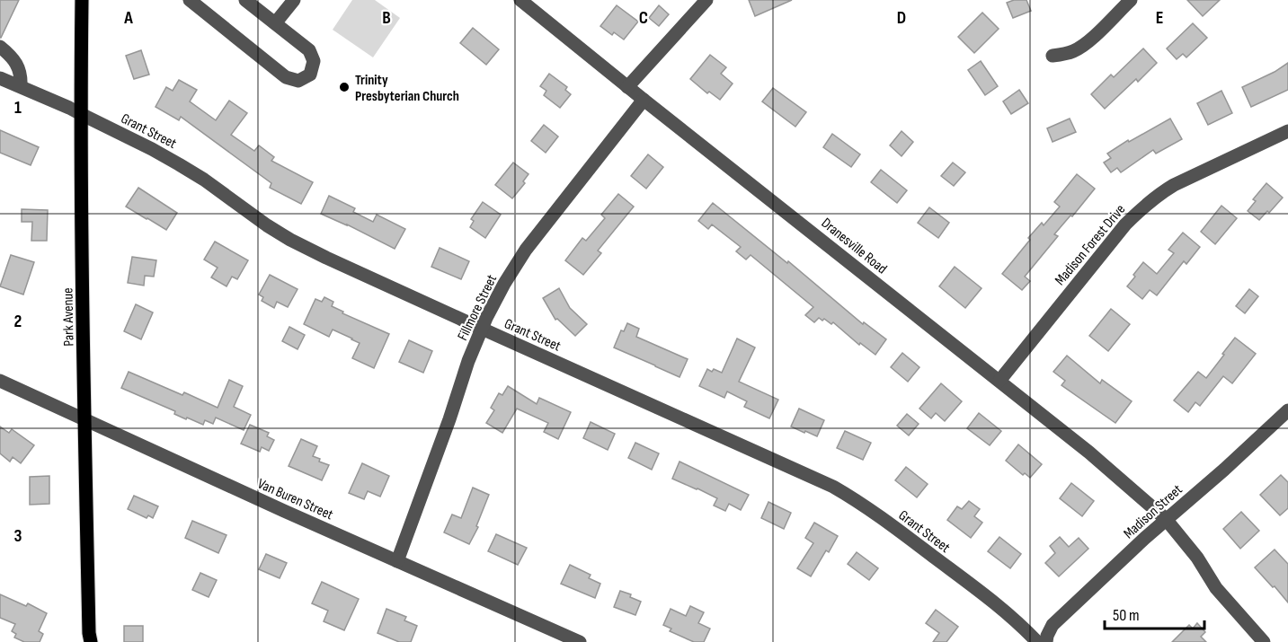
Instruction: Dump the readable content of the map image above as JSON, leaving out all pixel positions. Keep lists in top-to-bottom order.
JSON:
{
  "streets": {
    "main road": ["Park Avenue"],
    "street": [
      "Grant Street",
      "Madison Forest Drive",
      "Dranesville Road",
      "Fillmore Street",
      "Van Buren Street",
      "Madison Street"
    ]
  },
  "crossings": [
    ["Grant Street", "Fillmore Street"],
    ["Grant Street", "Park Avenue"],
    ["Madison Forest Drive", "Dranesville Road"],
    ["Dranesville Road", "Fillmore Street"],
    ["Dranesville Road", "Madison Street"],
    ["Fillmore Street", "Van Buren Street"],
    ["Park Avenue", "Van Buren Street"]
  ],
  "places": ["Trinity Presbyterian Church"],
  "scale_bar": "50 m",
  "grid": {
    "columns": [
      "A",
      "B",
      "C",
      "D",
      "E"
    ],
    "rows": ["1", "2", "3"]
  }
}
